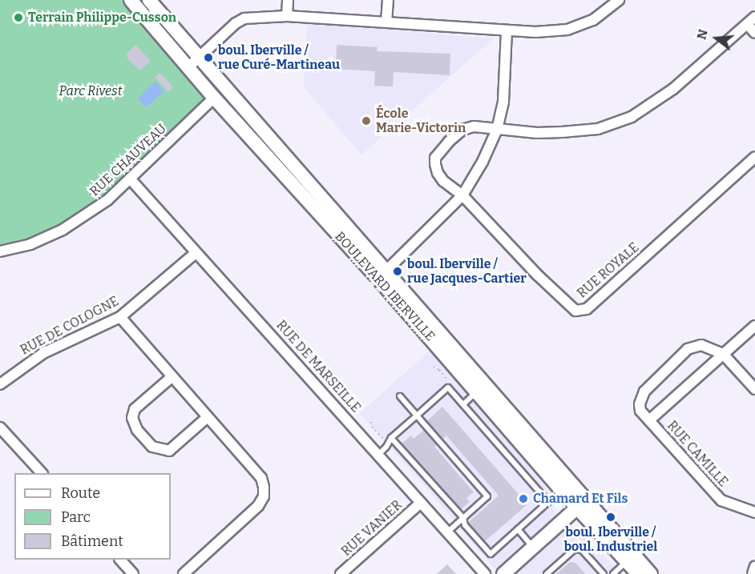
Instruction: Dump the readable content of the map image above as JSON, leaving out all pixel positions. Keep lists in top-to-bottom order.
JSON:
{
  "streets": {
    "street": [
      "RUE CHAUVEAU",
      "RUE ROYALE",
      "BOULEVARD IBERVILLE",
      "RUE DE COLOGNE",
      "RUE DE MARSEILLE",
      "RUE CAMILLE",
      "RUE VANIER"
    ]
  },
  "crossings": [
    ["RUE CHAUVEAU", "BOULEVARD IBERVILLE"],
    ["RUE CHAUVEAU", "RUE DE MARSEILLE"],
    ["RUE DE COLOGNE", "RUE DE MARSEILLE"],
    ["RUE DE MARSEILLE", "RUE VANIER"]
  ],
  "parks": ["Parc Rivest"],
  "places": [
    "Terrain Philippe-Cusson",
    "boul. Iberville / rue Curé-Martineau",
    "École Marie-Victorin",
    "boul. Iberville / rue Jacques-Cartier",
    "Chamard Et Fils",
    "boul. Iberville / boul. Industriel"
  ],
  "legend": ["Route", "Parc", "Bâtiment"],
  "north": "left"
}
